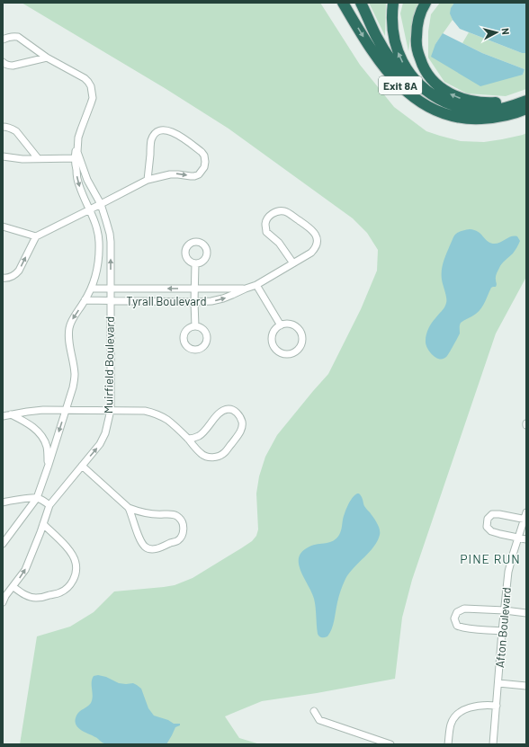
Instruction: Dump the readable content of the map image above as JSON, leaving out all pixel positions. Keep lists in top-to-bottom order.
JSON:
{
  "streets": {
    "highway": ["Exit 8A"],
    "street": ["Tyrall Boulevard", "Muirfield Boulevard", "Afton Boulevard"]
  },
  "crossings": [
    ["Tyrall Boulevard", "Muirfield Boulevard"]
  ],
  "districts": ["PINE RUN"],
  "north": "right"
}
